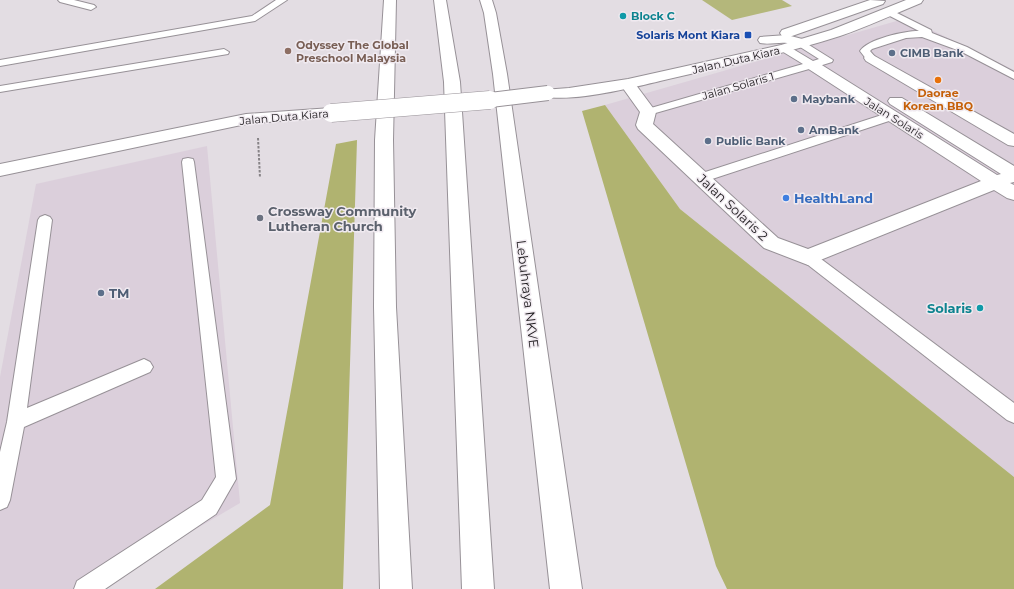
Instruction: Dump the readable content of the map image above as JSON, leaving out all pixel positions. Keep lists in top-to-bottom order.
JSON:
{
  "streets": {
    "main road": [
      "Jalan Duta Kiara",
      "Jalan Solaris",
      "Jalan Solaris 2",
      "Lebuhraya NKVE"
    ],
    "lane": ["Jalan Solaris 1"]
  },
  "crossings": [
    ["Jalan Duta Kiara", "Jalan Solaris"],
    ["Jalan Solaris 1", "Jalan Solaris"],
    ["Jalan Solaris 1", "Jalan Solaris 2"]
  ],
  "places": {
    "other": [
      "Block C",
      "Odyssey The Global Preschool Malaysia",
      "CIMB Bank",
      "Daorae Korean BBQ",
      "Maybank",
      "AmBank",
      "Public Bank",
      "HealthLand",
      "Crossway Community Lutheran Church",
      "TM",
      "Solaris"
    ],
    "transit": ["Solaris Mont Kiara"]
  }
}
